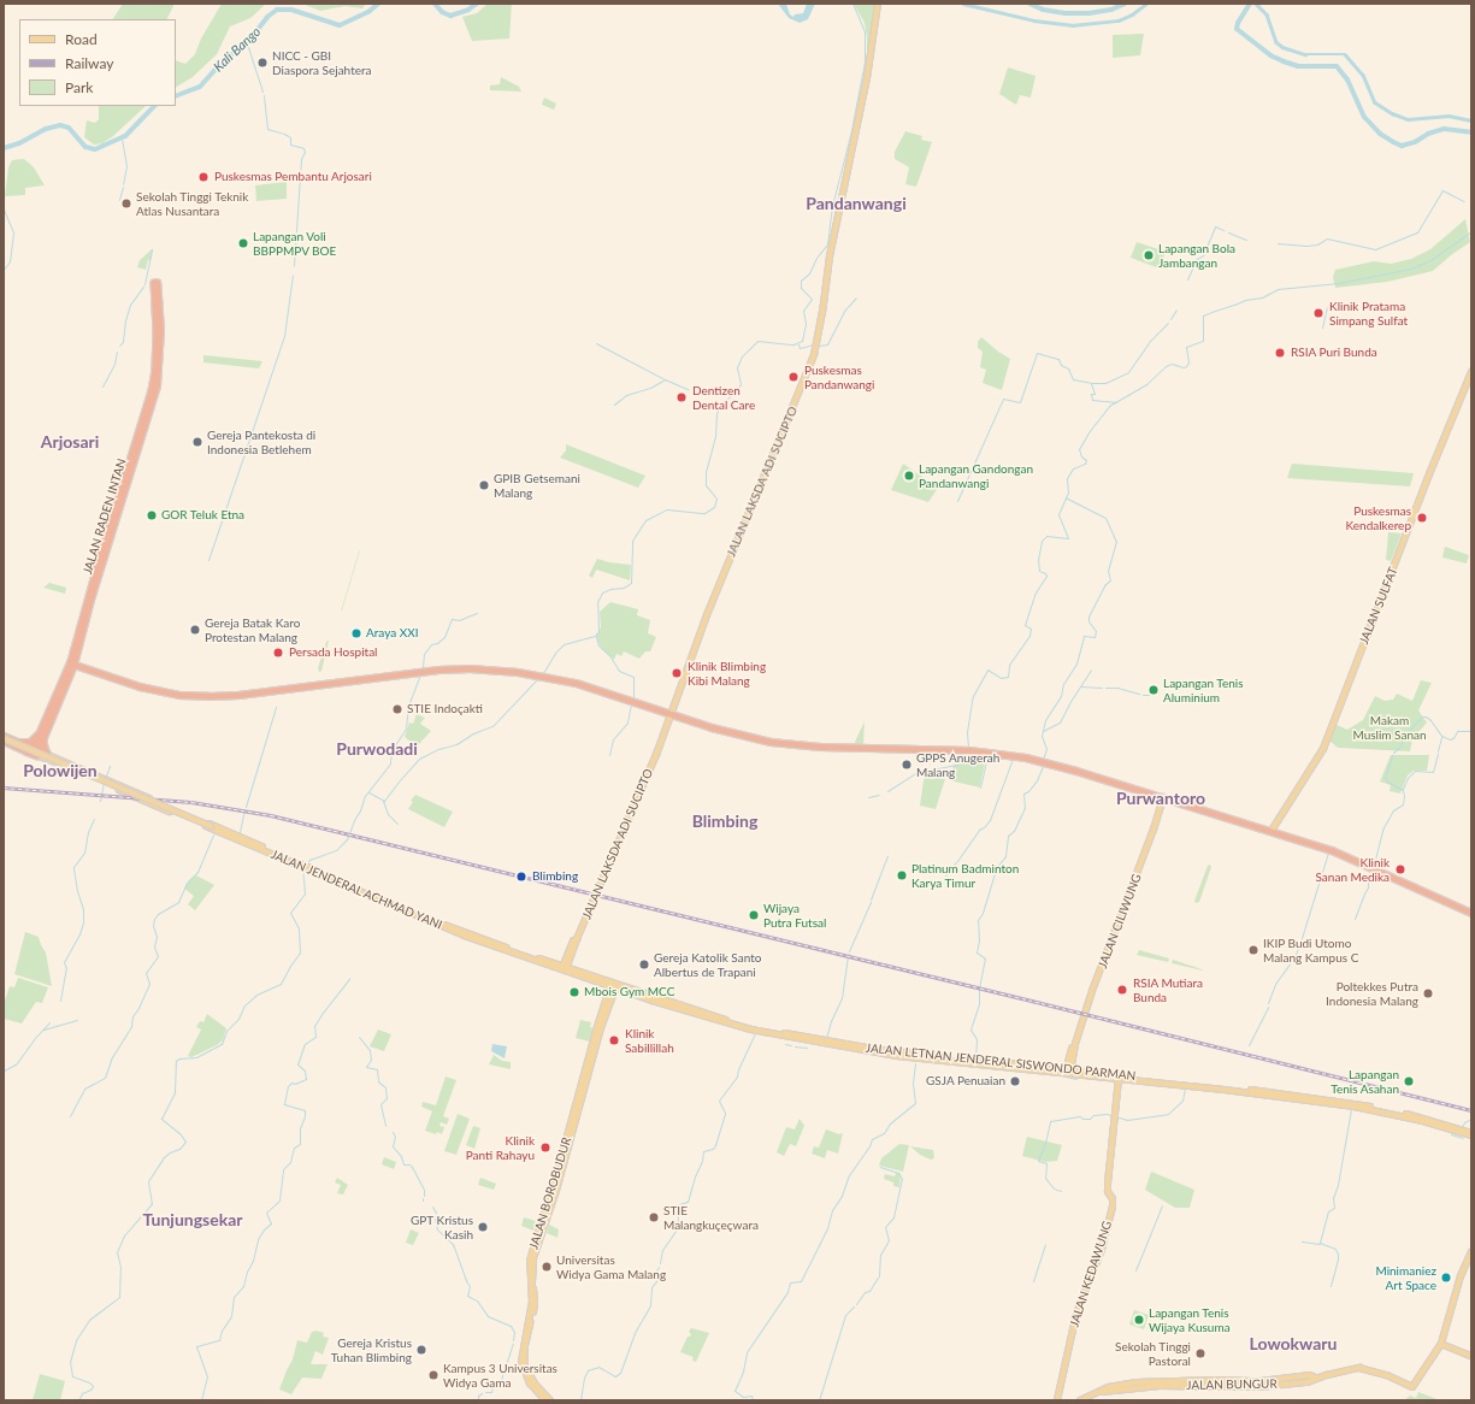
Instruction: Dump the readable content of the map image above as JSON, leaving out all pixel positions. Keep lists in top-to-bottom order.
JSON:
{
  "streets": {
    "highway": ["JALAN RADEN INTAN"],
    "main road": [
      "JALAN LAKSDA ADI SUCIPTO",
      "JALAN SULFAT",
      "JALAN JENDERAL ACHMAD YANI",
      "JALAN CILIWUNG",
      "JALAN LETNAN JENDERAL SISWONDO PARMAN",
      "JALAN BOROBUDUR",
      "JALAN KEDAWUNG",
      "JALAN BUNGUR"
    ]
  },
  "crossings": [
    ["JALAN LAKSDA ADI SUCIPTO", "JALAN JENDERAL ACHMAD YANI"],
    ["JALAN RADEN INTAN", "JALAN JENDERAL ACHMAD YANI"],
    ["JALAN JENDERAL ACHMAD YANI", "JALAN LETNAN JENDERAL SISWONDO PARMAN"],
    ["JALAN JENDERAL ACHMAD YANI", "JALAN BOROBUDUR"],
    ["JALAN CILIWUNG", "JALAN LETNAN JENDERAL SISWONDO PARMAN"],
    ["JALAN LETNAN JENDERAL SISWONDO PARMAN", "JALAN KEDAWUNG"]
  ],
  "districts": [
    "Pandanwangi",
    "Arjosari",
    "Purwodadi",
    "Polowijen",
    "Purwantoro",
    "Blimbing",
    "Tunjungsekar",
    "Lowokwaru"
  ],
  "water": ["Kali Bango"],
  "parks": ["Makam Muslim Sanan"],
  "places": [
    "NICC - GBI Diaspora Sejahtera",
    "Puskesmas Pembantu Arjosari",
    "Sekolah Tinggi Teknik Atlas Nusantara",
    "Lapangan Voli BBPPMPV BOE",
    "Lapangan Bola Jambangan",
    "Klinik Pratama Simpang Sulfat",
    "RSIA Puri Bunda",
    "Puskesmas Pandanwangi",
    "Dentizen Dental Care",
    "Gereja Pantekosta di Indonesia Betlehem",
    "Lapangan Gandongan Pandanwangi",
    "GPIB Getsemani Malang",
    "GOR Teluk Etna",
    "Puskesmas Kendalkerep",
    "Gereja Batak Karo Protestan Malang",
    "Araya XXI",
    "Persada Hospital",
    "Klinik Blimbing Kibi Malang",
    "Lapangan Tenis Aluminium",
    "STIE Indoçakti",
    "GPPS Anugerah Malang",
    "Klinik Sanan Medika",
    "Platinum Badminton Karya Timur",
    "Blimbing",
    "Wijaya Putra Futsal",
    "IKIP Budi Utomo Malang Kampus C",
    "Gereja Katolik Santo Albertus de Trapani",
    "RSIA Mutiara Bunda",
    "Mbois Gym MCC",
    "Poltekkes Putra Indonesia Malang",
    "Klinik Sabillillah",
    "GSJA Penuaian",
    "Lapangan Tenis Asahan",
    "Klinik Panti Rahayu",
    "STIE Malangkuçeçwara",
    "GPT Kristus Kasih",
    "Universitas Widya Gama Malang",
    "Minimaniez Art Space",
    "Lapangan Tenis Wijaya Kusuma",
    "Gereja Kristus Tuhan Blimbing",
    "Sekolah Tinggi Pastoral",
    "Kampus 3 Universitas Widya Gama"
  ],
  "legend": ["Road", "Railway", "Park"]
}
